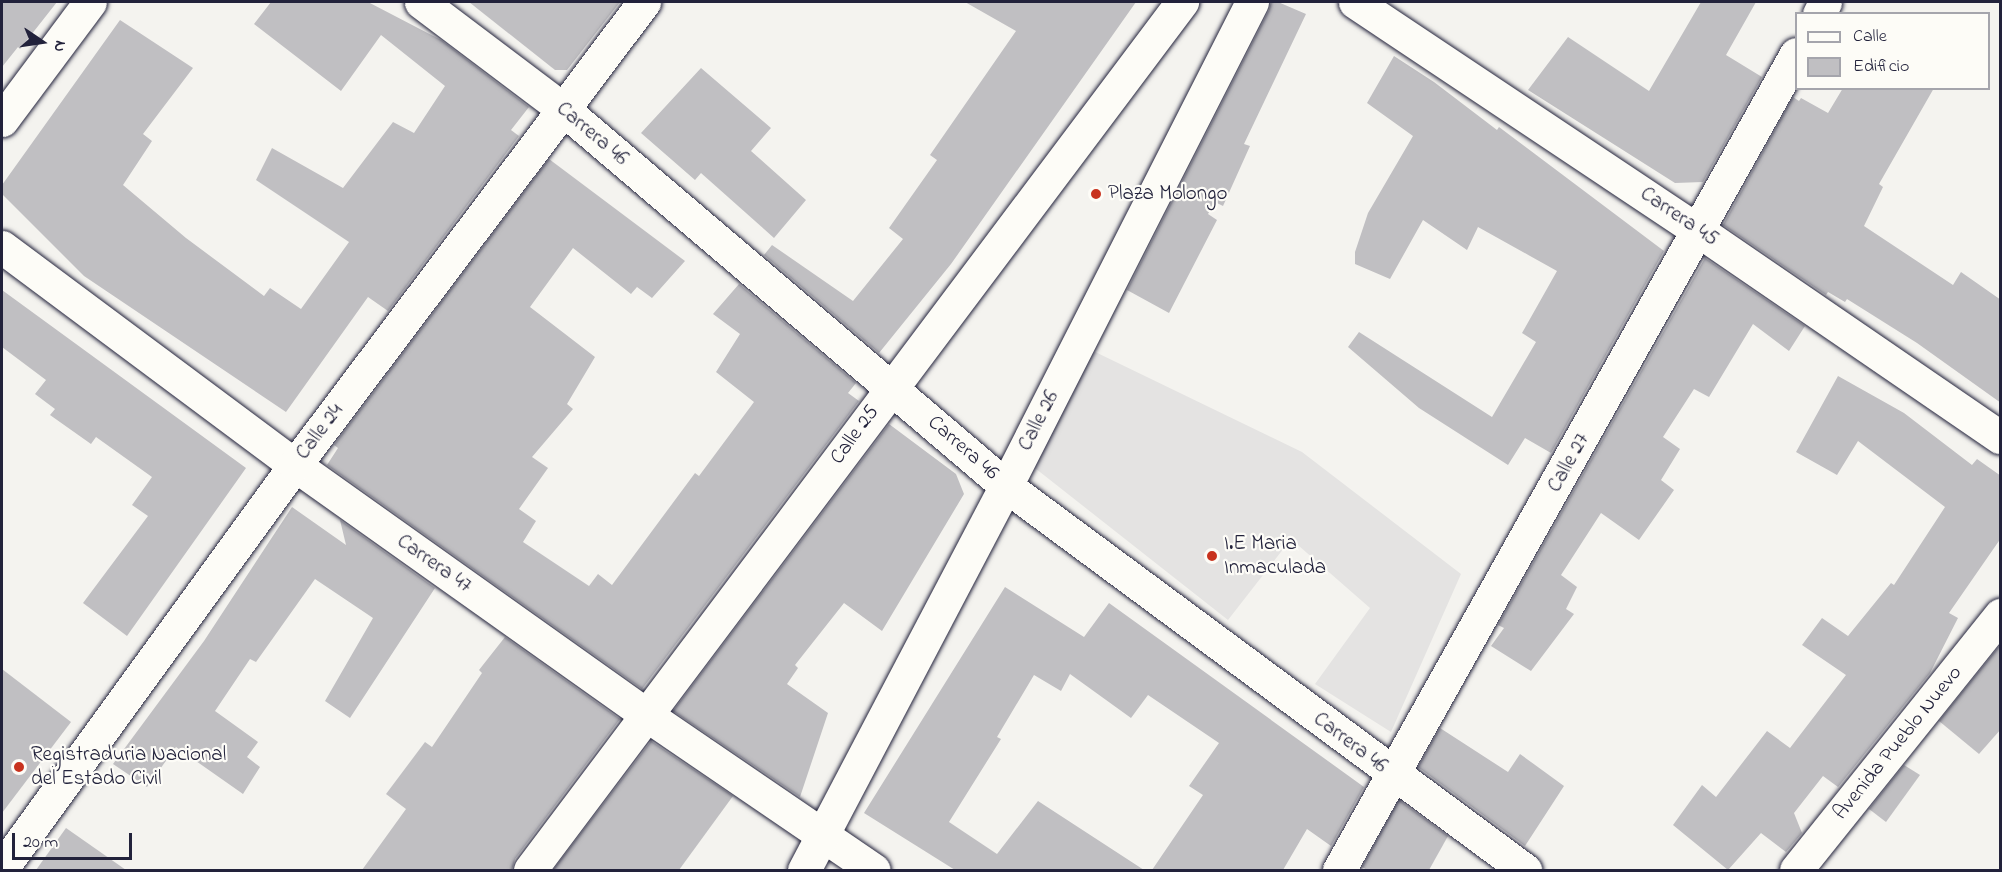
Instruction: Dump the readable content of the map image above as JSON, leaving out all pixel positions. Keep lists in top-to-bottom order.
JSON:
{
  "streets": {
    "street": [
      "Carrera 46",
      "Carrera 45",
      "Calle 26",
      "Calle 24",
      "Calle 25",
      "Calle 27",
      "Carrera 47",
      "Avenida Pueblo Nuevo"
    ]
  },
  "crossings": [
    ["Carrera 46", "Calle 26"],
    ["Carrera 46", "Calle 24"],
    ["Carrera 46", "Calle 25"],
    ["Carrera 46", "Calle 27"],
    ["Carrera 45", "Calle 27"],
    ["Calle 26", "Carrera 47"],
    ["Calle 24", "Carrera 47"],
    ["Calle 25", "Carrera 47"]
  ],
  "places": ["Plaza Molongo", "I.E Maria Inmaculada", "Registraduria Nacional del Estado Civil"],
  "legend": ["Calle", "Edificio"],
  "scale_bar": "20 m",
  "north": "right"
}
